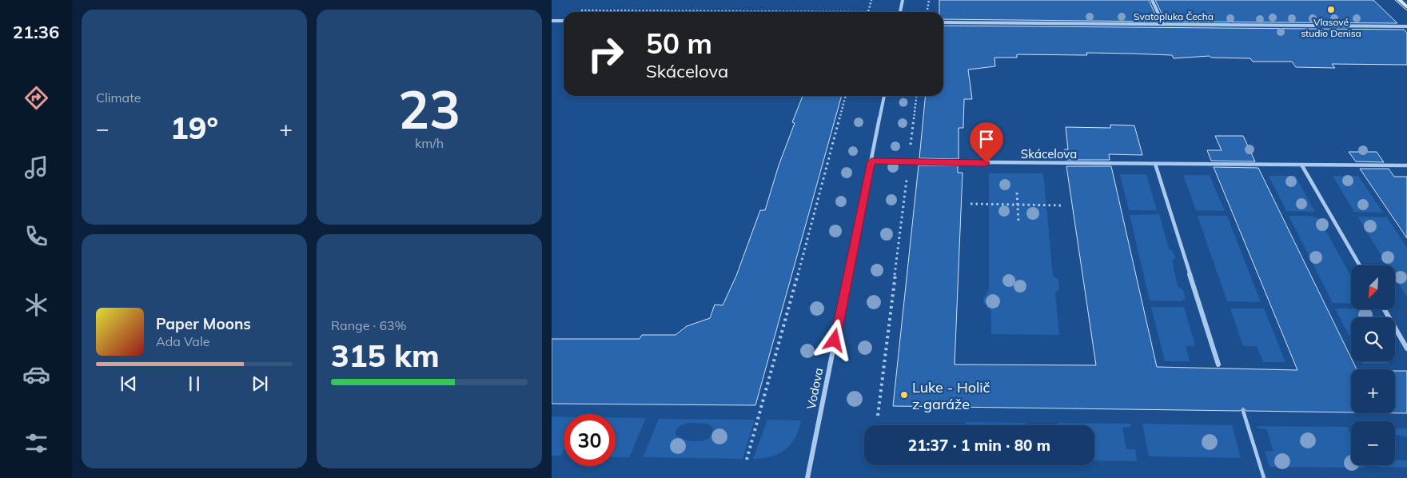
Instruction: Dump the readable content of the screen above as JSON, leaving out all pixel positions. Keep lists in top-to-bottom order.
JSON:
{
  "streets": {
    "street": ["Svatopluka Čecha", "Skácelova", "Vodova"]
  },
  "crossings": [
    ["Skácelova", "Vodova"]
  ],
  "places": ["Vlasové studio Denisa", "Luke - Holič z garáže"],
  "north": "bottom left",
  "page": {
    "tabs": "21:36",
    "tile": [
      "Climate",
      ["23", "km/h"],
      ["Range · 63%", "315 km"]
    ],
    "turn": ["50 m", "Skácelova"],
    "heat": ["−", "19°", "+"],
    "map_buttons": ["+", "−"],
    "song": ["Paper Moons", "Ada Vale"],
    "limit": "30",
    "trip": "21:37 · 1 min · 80 m"
  }
}
